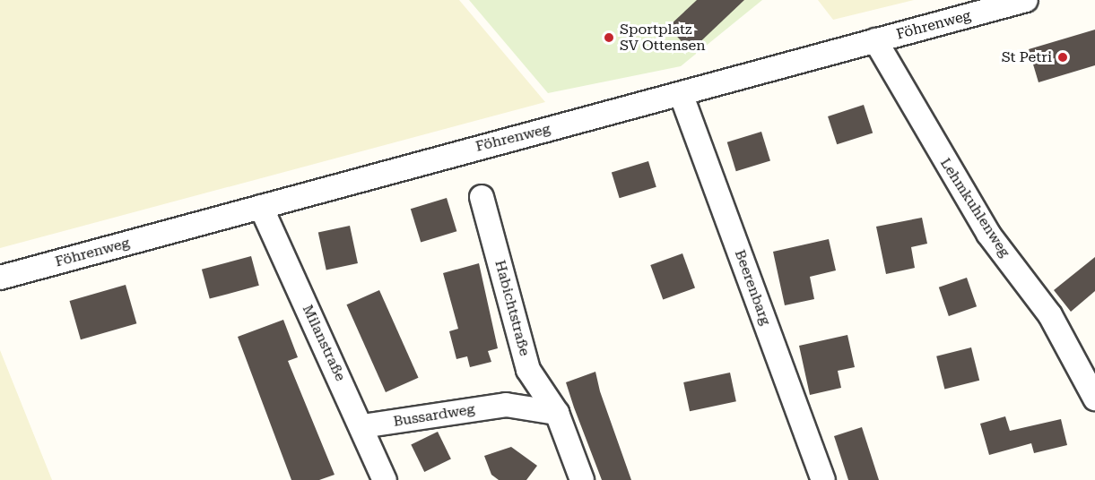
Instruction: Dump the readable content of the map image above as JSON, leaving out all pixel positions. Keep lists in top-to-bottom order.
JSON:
{
  "streets": {
    "street": [
      "Föhrenweg",
      "Lehmkuhlenweg",
      "Beerenbarg",
      "Habichtstraße",
      "Milanstraße",
      "Bussardweg"
    ]
  },
  "crossings": [
    ["Föhrenweg", "Lehmkuhlenweg"],
    ["Föhrenweg", "Beerenbarg"],
    ["Föhrenweg", "Milanstraße"],
    ["Habichtstraße", "Bussardweg"],
    ["Milanstraße", "Bussardweg"]
  ],
  "places": ["Sportplatz SV Ottensen", "St Petri"]
}
